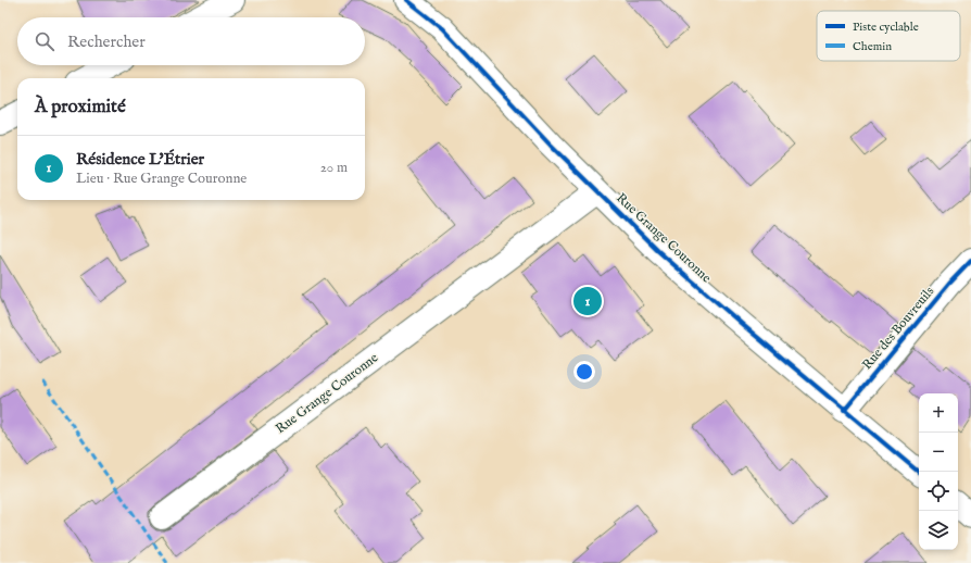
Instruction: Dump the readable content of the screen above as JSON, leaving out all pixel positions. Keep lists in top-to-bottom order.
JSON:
{
  "streets": {
    "street": ["Rue Grange Couronne", "Rue des Bouvreuils"]
  },
  "crossings": [
    ["Rue Grange Couronne", "Rue des Bouvreuils"]
  ],
  "legend": ["Piste cyclable", "Chemin"],
  "page": {
    "search": "Rechercher",
    "heading": "À proximité",
    "list": [
      {
        "mark": "1",
        "name": "Résidence L'Étrier",
        "note": "Lieu · Rue Grange Couronne",
        "value": "20 m"
      }
    ],
    "pins": "1",
    "map_buttons": ["+", "−"]
  }
}
